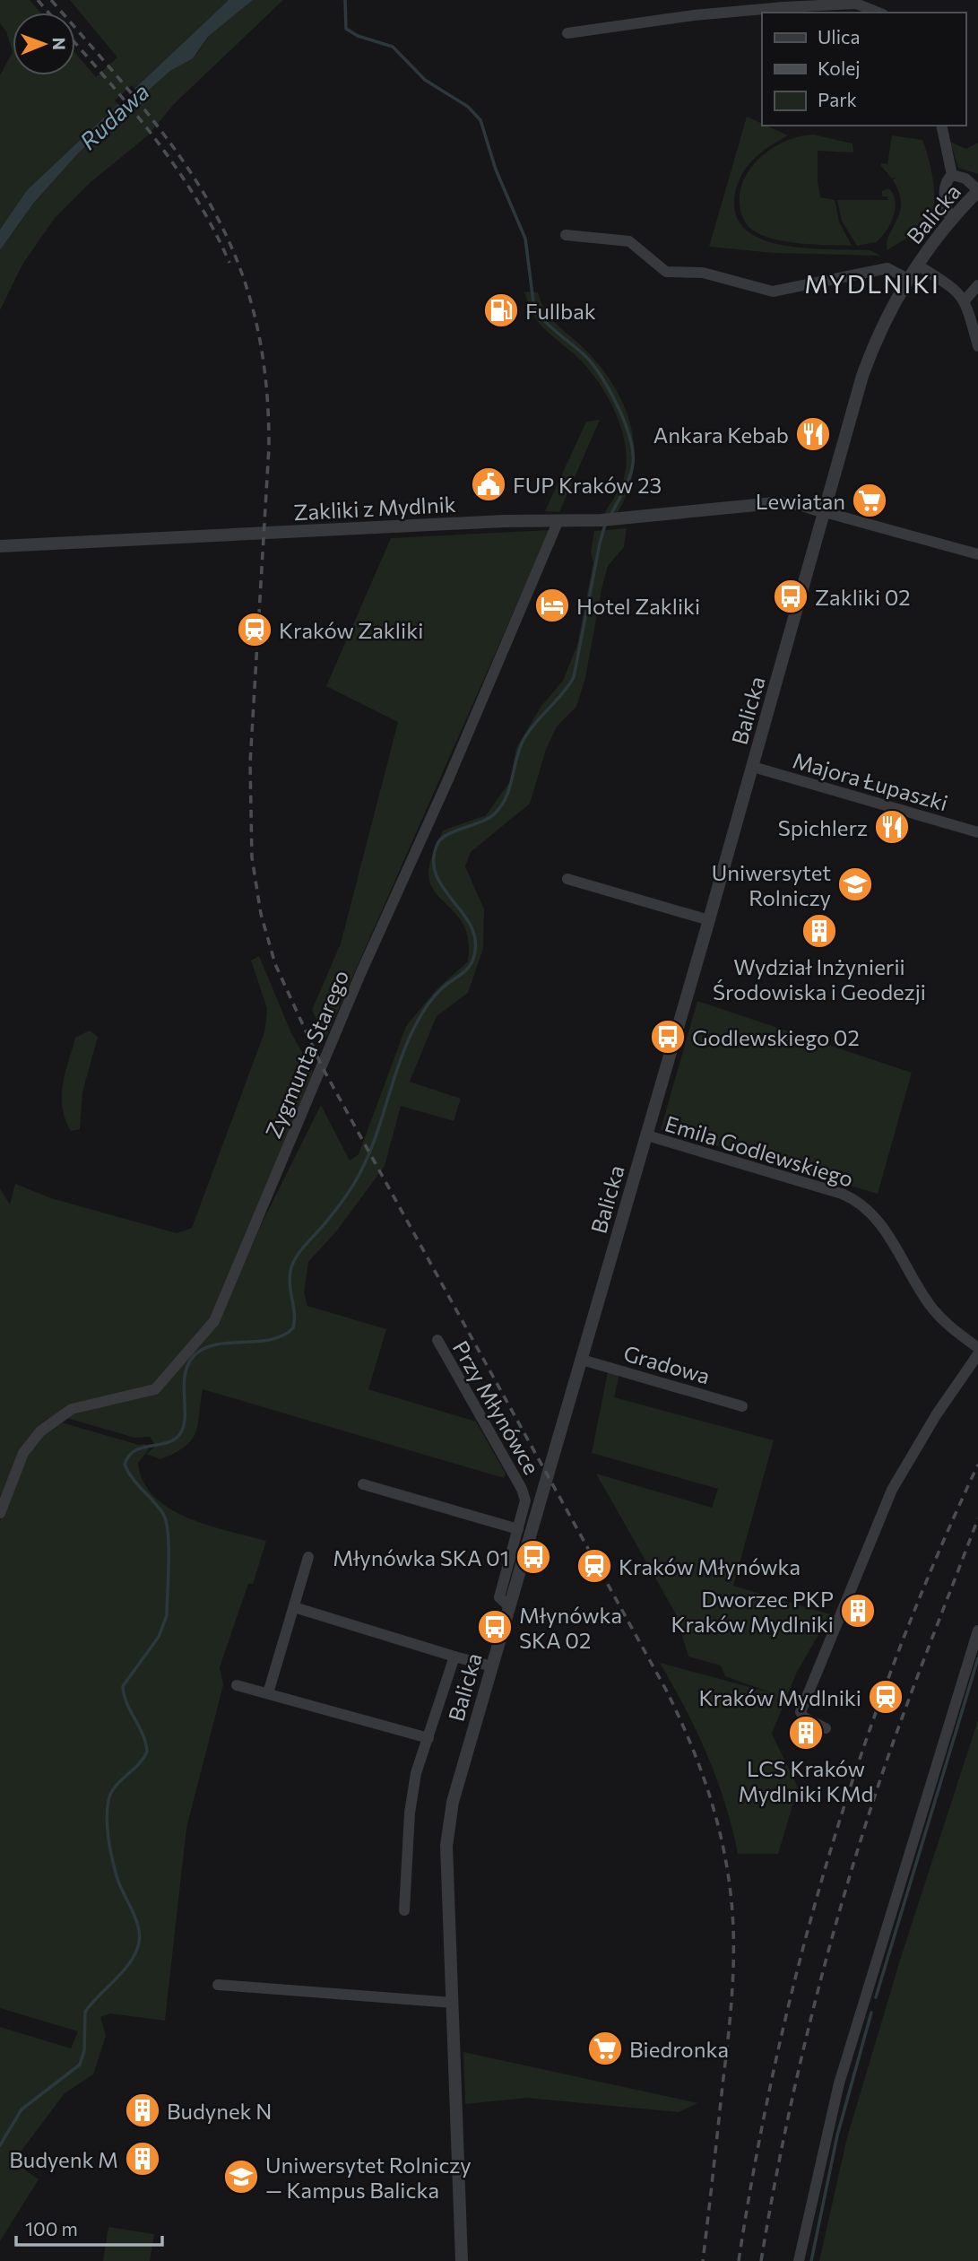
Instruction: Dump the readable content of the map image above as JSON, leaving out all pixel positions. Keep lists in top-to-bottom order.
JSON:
{
  "streets": {
    "street": [
      "Balicka",
      "Zakliki z Mydlnik",
      "Majora Łupaszki",
      "Zygmunta Starego",
      "Emila Godlewskiego",
      "Gradowa",
      "Przy Młynówce"
    ]
  },
  "crossings": [
    ["Balicka", "Zakliki z Mydlnik"],
    ["Balicka", "Majora Łupaszki"],
    ["Balicka", "Emila Godlewskiego"],
    ["Balicka", "Gradowa"],
    ["Balicka", "Przy Młynówce"],
    ["Zakliki z Mydlnik", "Zygmunta Starego"]
  ],
  "districts": ["MYDLNIKI"],
  "water": ["Rudawa"],
  "places": {
    "fuel station": ["Fullbak"],
    "restaurant": ["Ankara Kebab", "Spichlerz"],
    "public building": ["FUP Kraków 23"],
    "supermarket": ["Lewiatan", "Biedronka"],
    "bus stop": [
      "Zakliki 02",
      "Godlewskiego 02",
      "Młynówka SKA 01",
      "Młynówka SKA 02"
    ],
    "hotel": ["Hotel Zakliki"],
    "station": ["Kraków Zakliki", "Kraków Młynówka", "Kraków Mydlniki"],
    "school or university": ["Uniwersytet Rolniczy", "Uniwersytet Rolniczy — Kampus Balicka"],
    "building": [
      "Wydział Inżynierii Środowiska i Geodezji",
      "Dworzec PKP Kraków Mydlniki",
      "LCS Kraków Mydlniki KMd",
      "Budynek N",
      "Budyenk M"
    ]
  },
  "legend": ["Ulica", "Kolej", "Park"],
  "scale_bar": "100 m",
  "north": "right"
}
